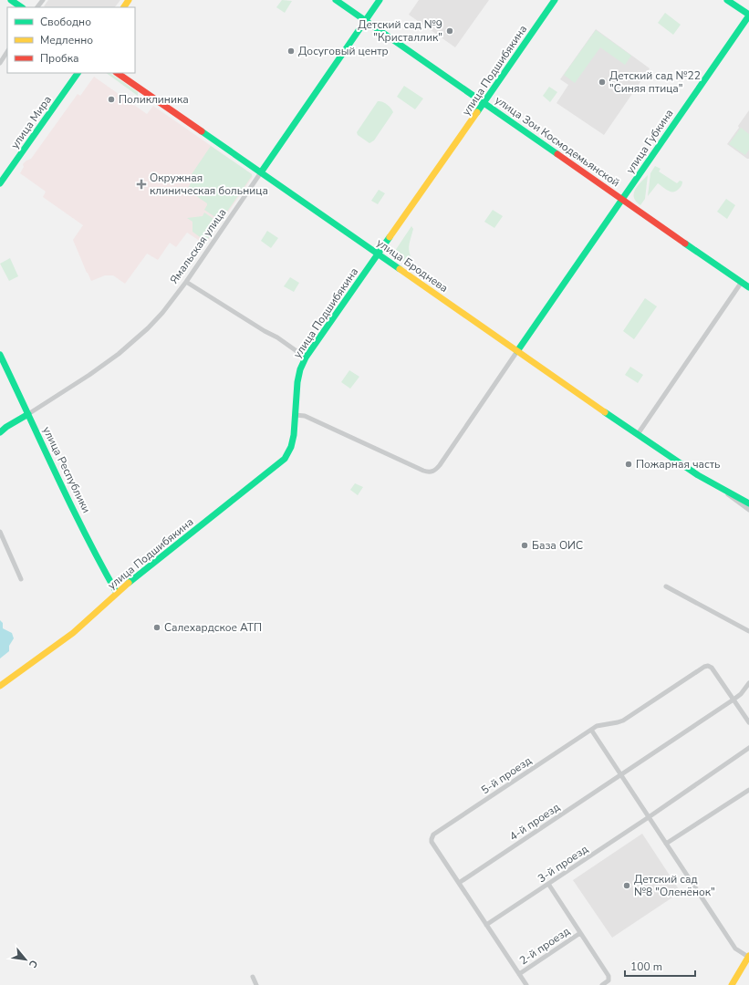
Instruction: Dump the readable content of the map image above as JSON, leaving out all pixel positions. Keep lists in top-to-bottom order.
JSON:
{
  "streets": {
    "main road": [
      "улица Подшибякина",
      "улица Мира",
      "улица Зои Космодемьянской",
      "улица Губкина",
      "Ямальская улица",
      "улица Броднева",
      "улица Республики"
    ],
    "street": [
      "5-й проезд",
      "4-й проезд",
      "3-й проезд",
      "2-й проезд"
    ]
  },
  "crossings": [
    ["улица Подшибякина", "улица Зои Космодемьянской"],
    ["улица Подшибякина", "улица Броднева"],
    ["улица Подшибякина", "улица Республики"],
    ["улица Зои Космодемьянской", "улица Губкина"],
    ["улица Зои Космодемьянской", "Ямальская улица"],
    ["улица Губкина", "улица Броднева"],
    ["Ямальская улица", "улица Броднева"],
    ["Ямальская улица", "улица Республики"],
    ["5-й проезд", "4-й проезд"]
  ],
  "places": {
    "other": [
      "Детский сад №9 \"Кристаллик\"",
      "Досуговый центр",
      "Детский сад №22 \"Синяя птица\"",
      "Поликлиника",
      "Пожарная часть",
      "База ОИС",
      "Салехардское АТП",
      "Детский сад №8 \"Оленёнок\""
    ],
    "health": ["Окружная клиническая больница"]
  },
  "legend": ["Свободно", "Медленно", "Пробка"],
  "scale_bar": "100 m",
  "north": "bottom right"
}
